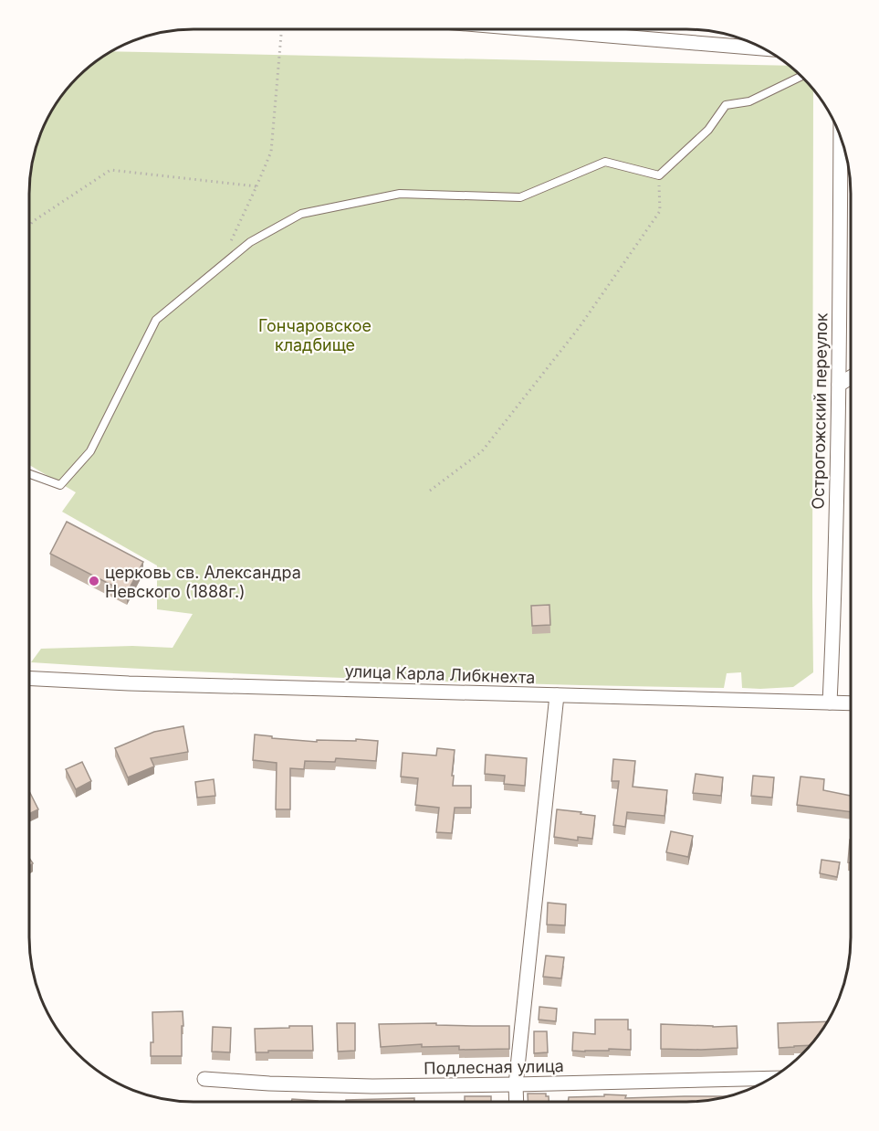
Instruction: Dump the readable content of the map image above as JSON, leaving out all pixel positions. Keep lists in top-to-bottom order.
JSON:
{
  "streets": {
    "street": ["Острогожский переулок", "улица Карла Либкнехта", "Подлесная улица"]
  },
  "crossings": [
    ["Острогожский переулок", "улица Карла Либкнехта"]
  ],
  "parks": ["Гончаровское кладбище"],
  "places": ["церковь св. Александра Невского (1888г.)"]
}
